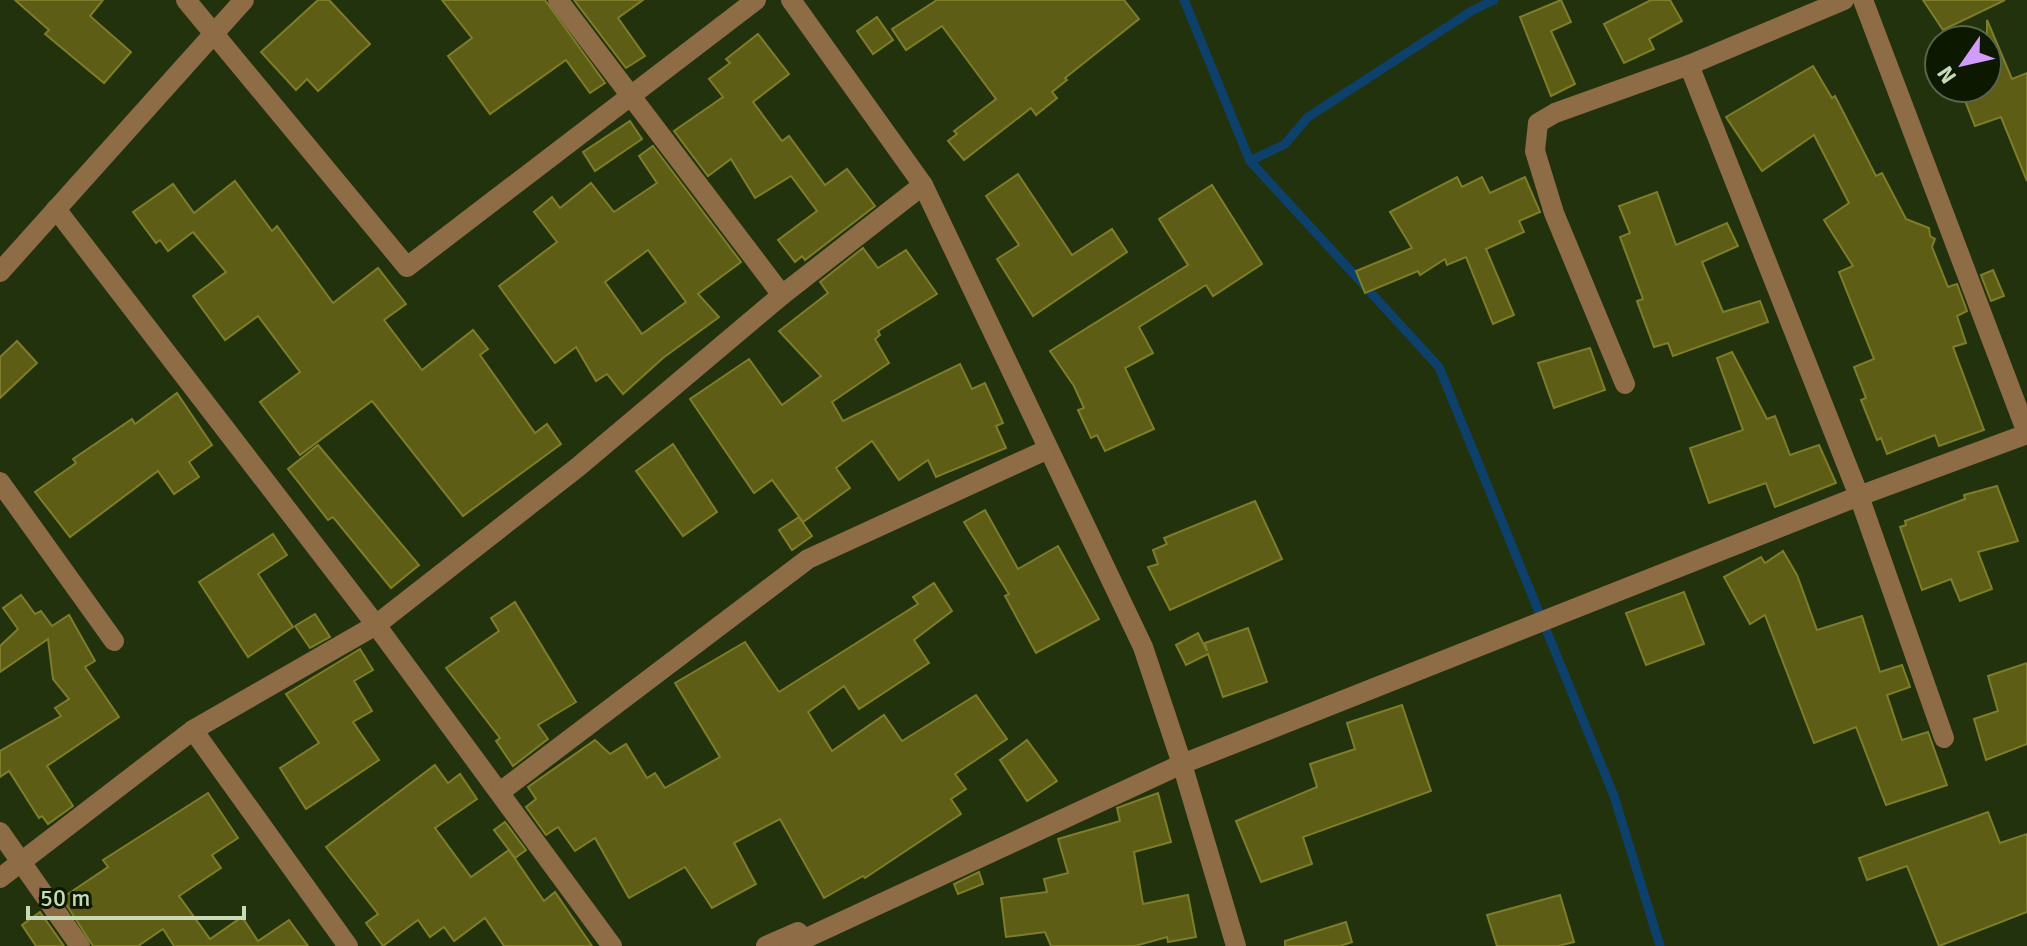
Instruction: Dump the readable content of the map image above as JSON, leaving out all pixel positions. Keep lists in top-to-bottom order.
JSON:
{
  "scale_bar": "50 m",
  "north": "bottom left"
}
